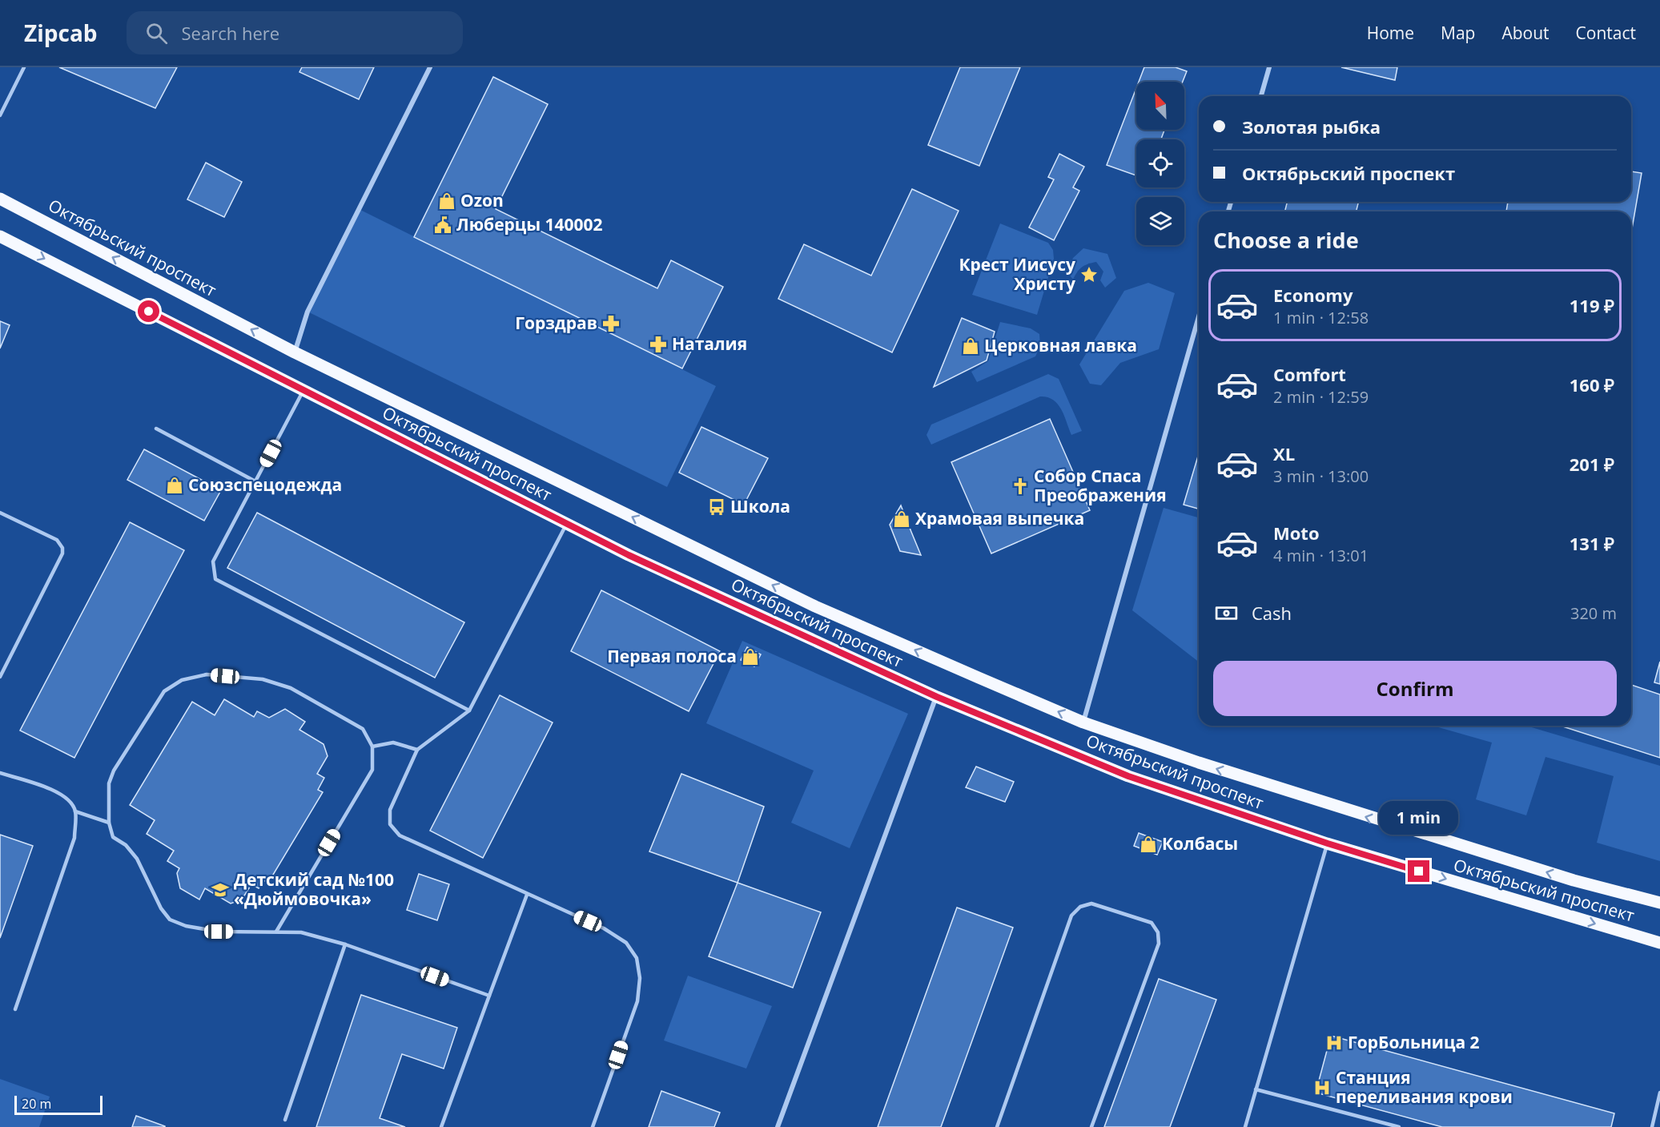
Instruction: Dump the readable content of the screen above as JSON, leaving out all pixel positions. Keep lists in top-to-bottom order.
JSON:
{
  "streets": {
    "main road": ["Октябрьский проспект"]
  },
  "places": {
    "shop": [
      "Ozon",
      "Церковная лавка",
      "Союзспецодежда",
      "Храмовая выпечка",
      "Первая полоса",
      "Колбасы"
    ],
    "public building": ["Люберцы 140002"],
    "place": ["Крест Иисусу Христу"],
    "pharmacy": ["Горздрав", "Наталия"],
    "church": ["Собор Спаса Преображения"],
    "bus stop": ["Школа"],
    "school or university": ["Детский сад №100 «Дюймовочка»"],
    "hospital": ["ГорБольница 2", "Станция переливания крови"]
  },
  "scale_bar": "20 m",
  "north": "top left",
  "page": {
    "header": "Zipcab",
    "search": "Search here",
    "nav": [
      "Home",
      "Map",
      "About",
      "Contact"
    ],
    "banner": ["Золотая рыбка", "Октябрьский проспект"],
    "heading": "Choose a ride",
    "list": [
      {
        "name": "Economy",
        "note": "1 min · 12:58",
        "value": "119 ₽"
      },
      {
        "name": "Comfort",
        "note": "2 min · 12:59",
        "value": "160 ₽"
      },
      {
        "name": "XL",
        "note": "3 min · 13:00",
        "value": "201 ₽"
      },
      {
        "name": "Moto",
        "note": "4 min · 13:01",
        "value": "131 ₽"
      }
    ],
    "pay": ["Cash", "320 m"],
    "buttons": "Confirm",
    "bubble": "1 min",
    "scale": "20 m"
  }
}
